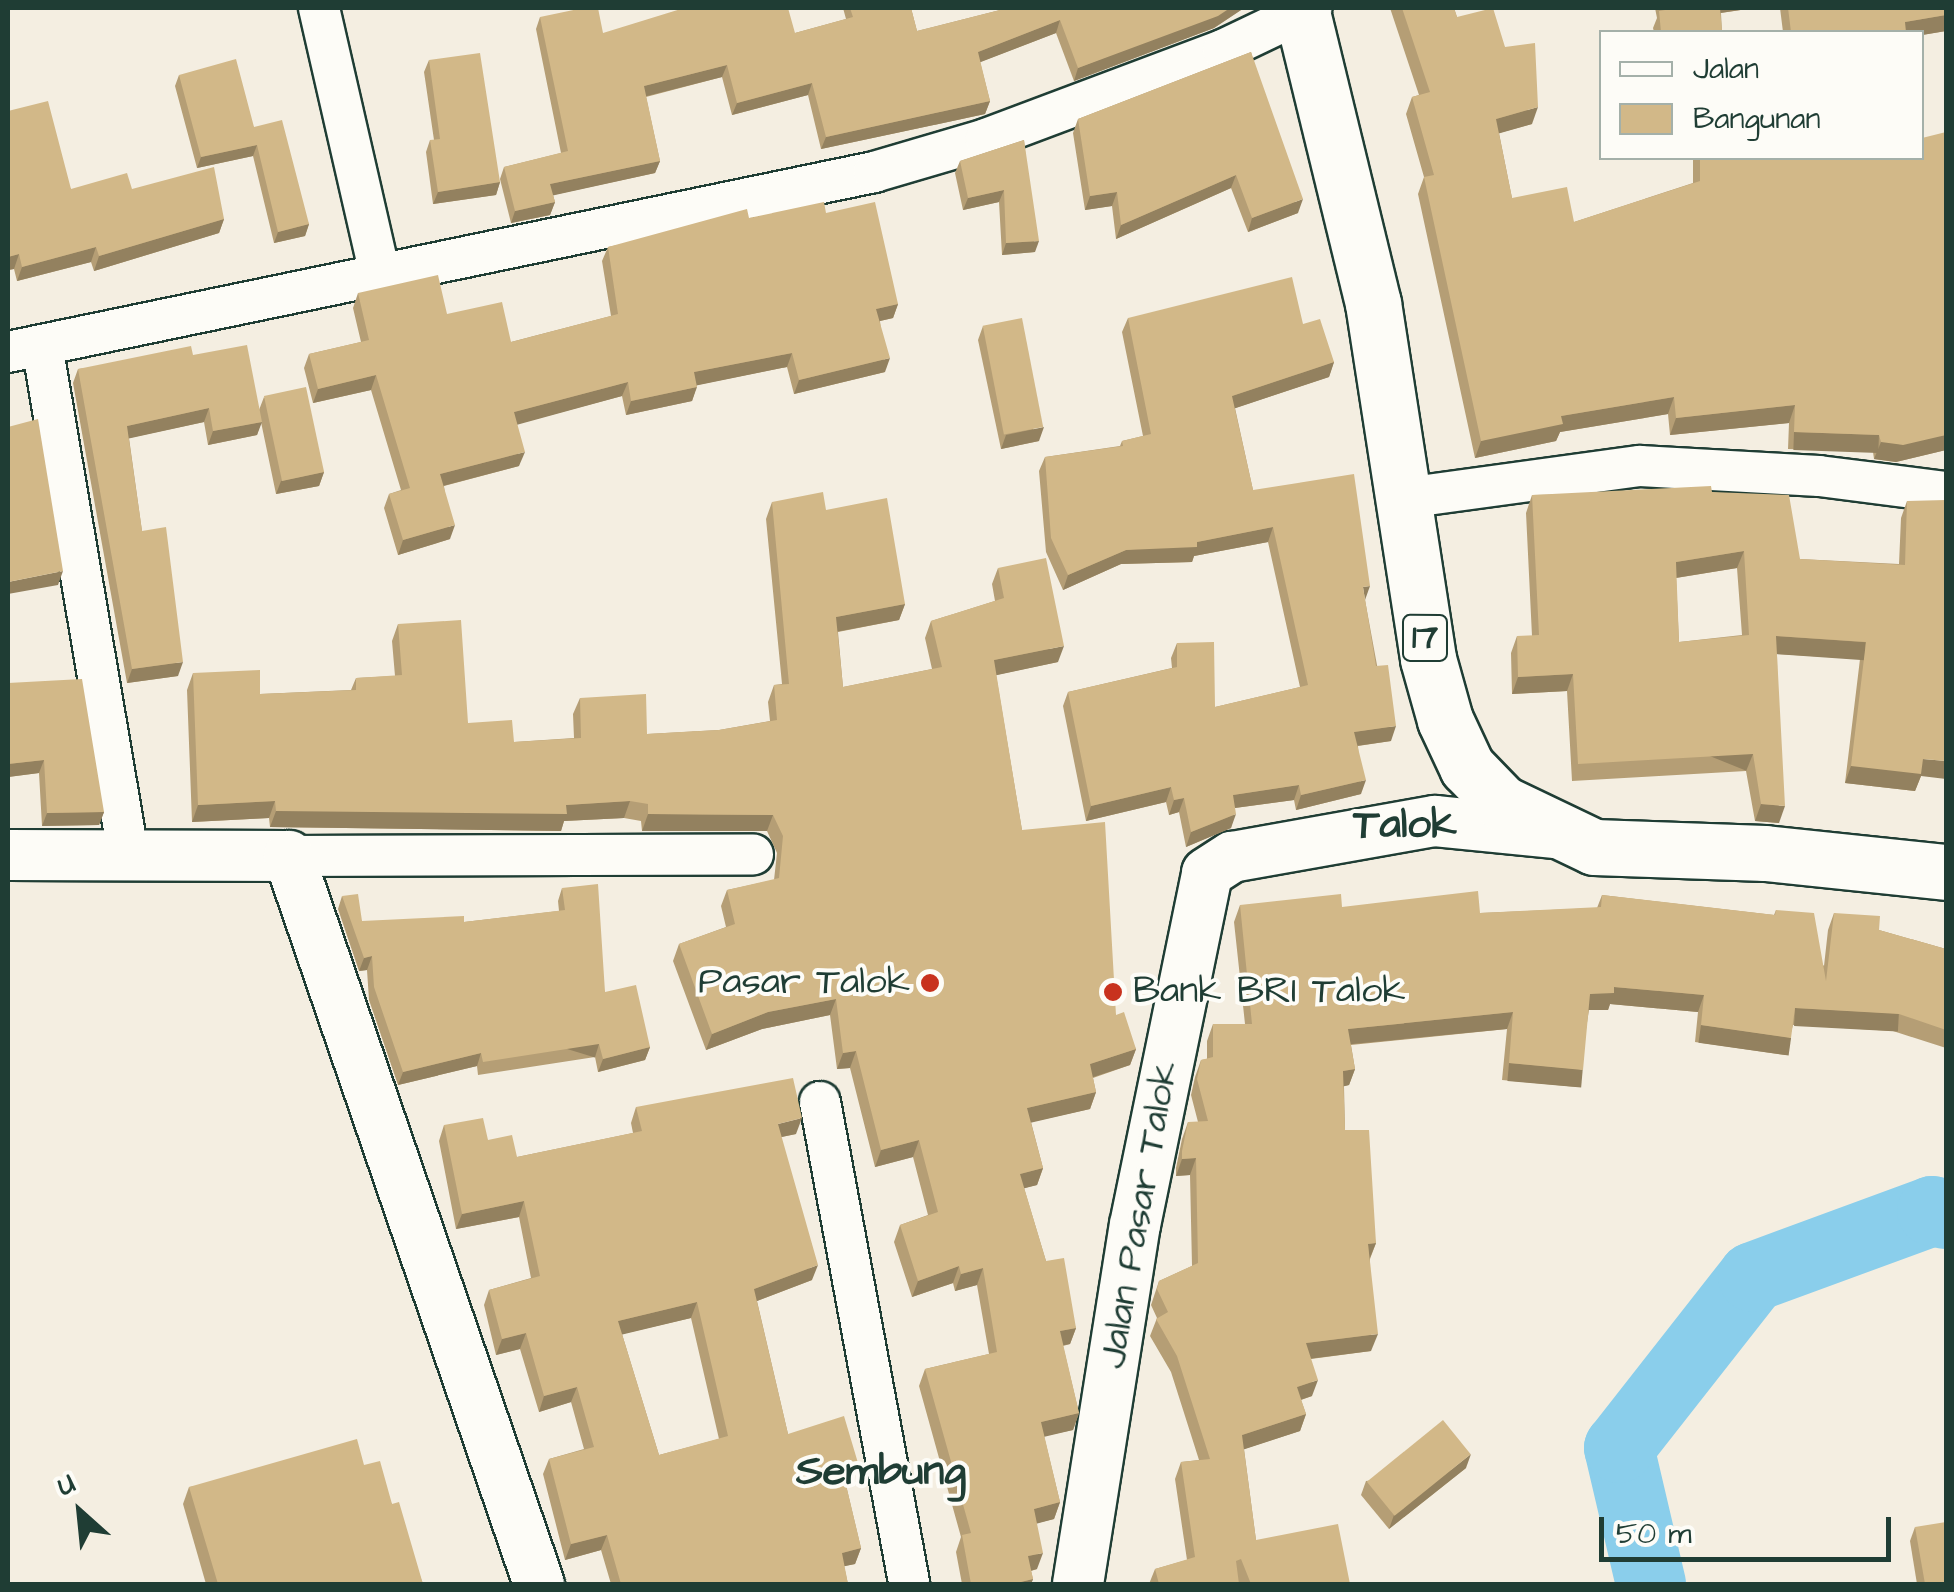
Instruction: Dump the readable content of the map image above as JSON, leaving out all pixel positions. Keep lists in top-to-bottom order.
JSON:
{
  "streets": {
    "highway": ["17"],
    "main road": ["Jalan Pasar Talok"]
  },
  "crossings": [
    ["17", "Jalan Pasar Talok"]
  ],
  "districts": ["Talok", "Sembung"],
  "places": ["Pasar Talok", "Bank BRI Talok"],
  "legend": ["Jalan", "Bangunan"],
  "scale_bar": "50 m",
  "north": "top left"
}
